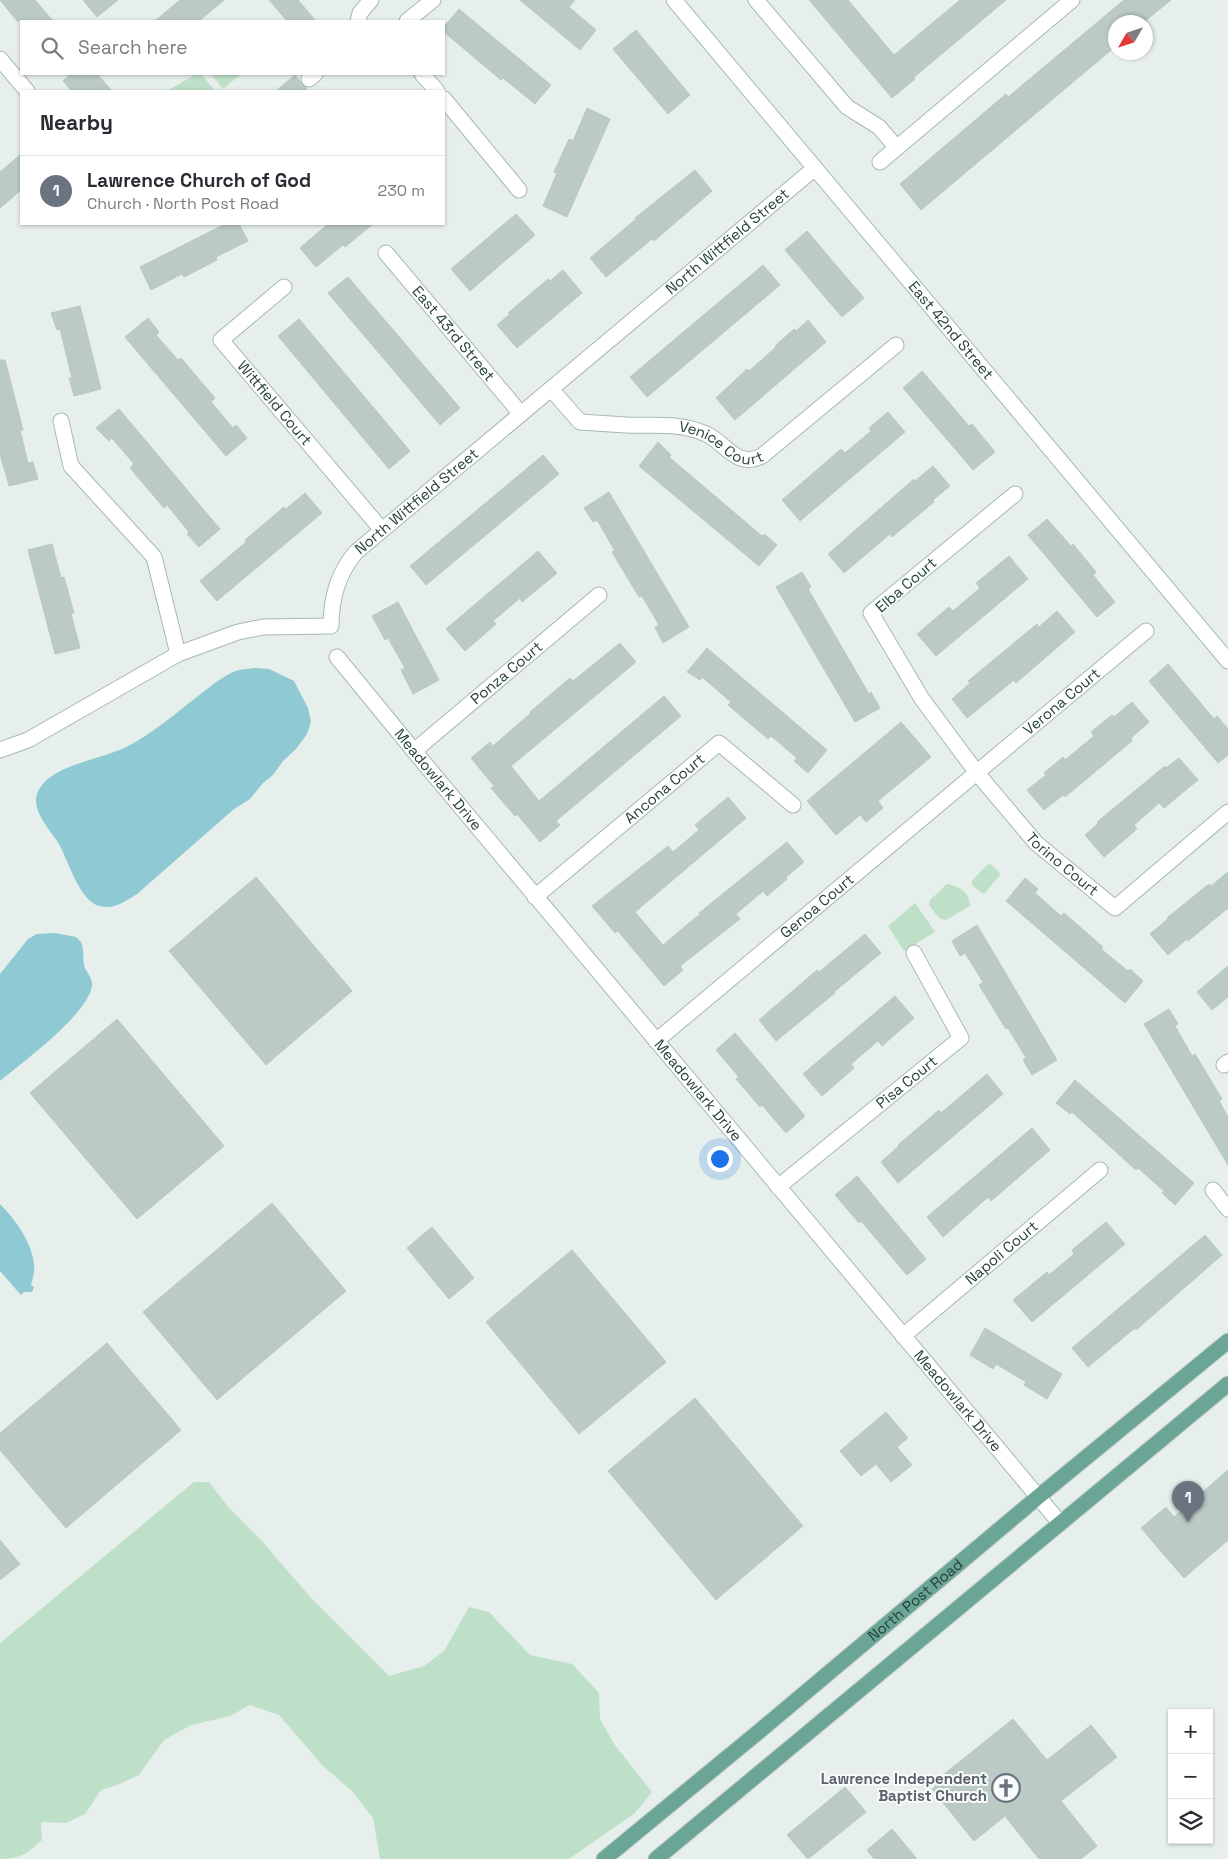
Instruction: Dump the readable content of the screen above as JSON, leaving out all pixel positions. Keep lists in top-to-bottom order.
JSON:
{
  "streets": {
    "main road": ["North Post Road"],
    "street": [
      "North Wittfield Street",
      "East 42nd Street",
      "East 43rd Street",
      "Wittfield Court",
      "Venice Court",
      "Elba Court",
      "Ponza Court",
      "Verona Court",
      "Meadowlark Drive",
      "Ancona Court",
      "Torino Court",
      "Genoa Court",
      "Pisa Court",
      "Napoli Court"
    ]
  },
  "crossings": [
    ["North Wittfield Street", "East 42nd Street"],
    ["North Wittfield Street", "East 43rd Street"],
    ["North Wittfield Street", "Wittfield Court"],
    ["North Wittfield Street", "Venice Court"],
    ["Elba Court", "Torino Court"],
    ["Ponza Court", "Meadowlark Drive"],
    ["Verona Court", "Torino Court"],
    ["Verona Court", "Genoa Court"],
    ["Meadowlark Drive", "Ancona Court"],
    ["Meadowlark Drive", "Genoa Court"],
    ["Meadowlark Drive", "Pisa Court"],
    ["Meadowlark Drive", "Napoli Court"],
    ["Meadowlark Drive", "North Post Road"],
    ["Torino Court", "Genoa Court"]
  ],
  "places": {
    "church": ["Lawrence Independent Baptist Church"]
  },
  "north": "bottom left",
  "page": {
    "search": "Search here",
    "heading": "Nearby",
    "list": [
      {
        "mark": "1",
        "name": "Lawrence Church of God",
        "note": "Church · North Post Road",
        "value": "230 m"
      }
    ],
    "pins": "1",
    "map_buttons": ["+", "−"]
  }
}
